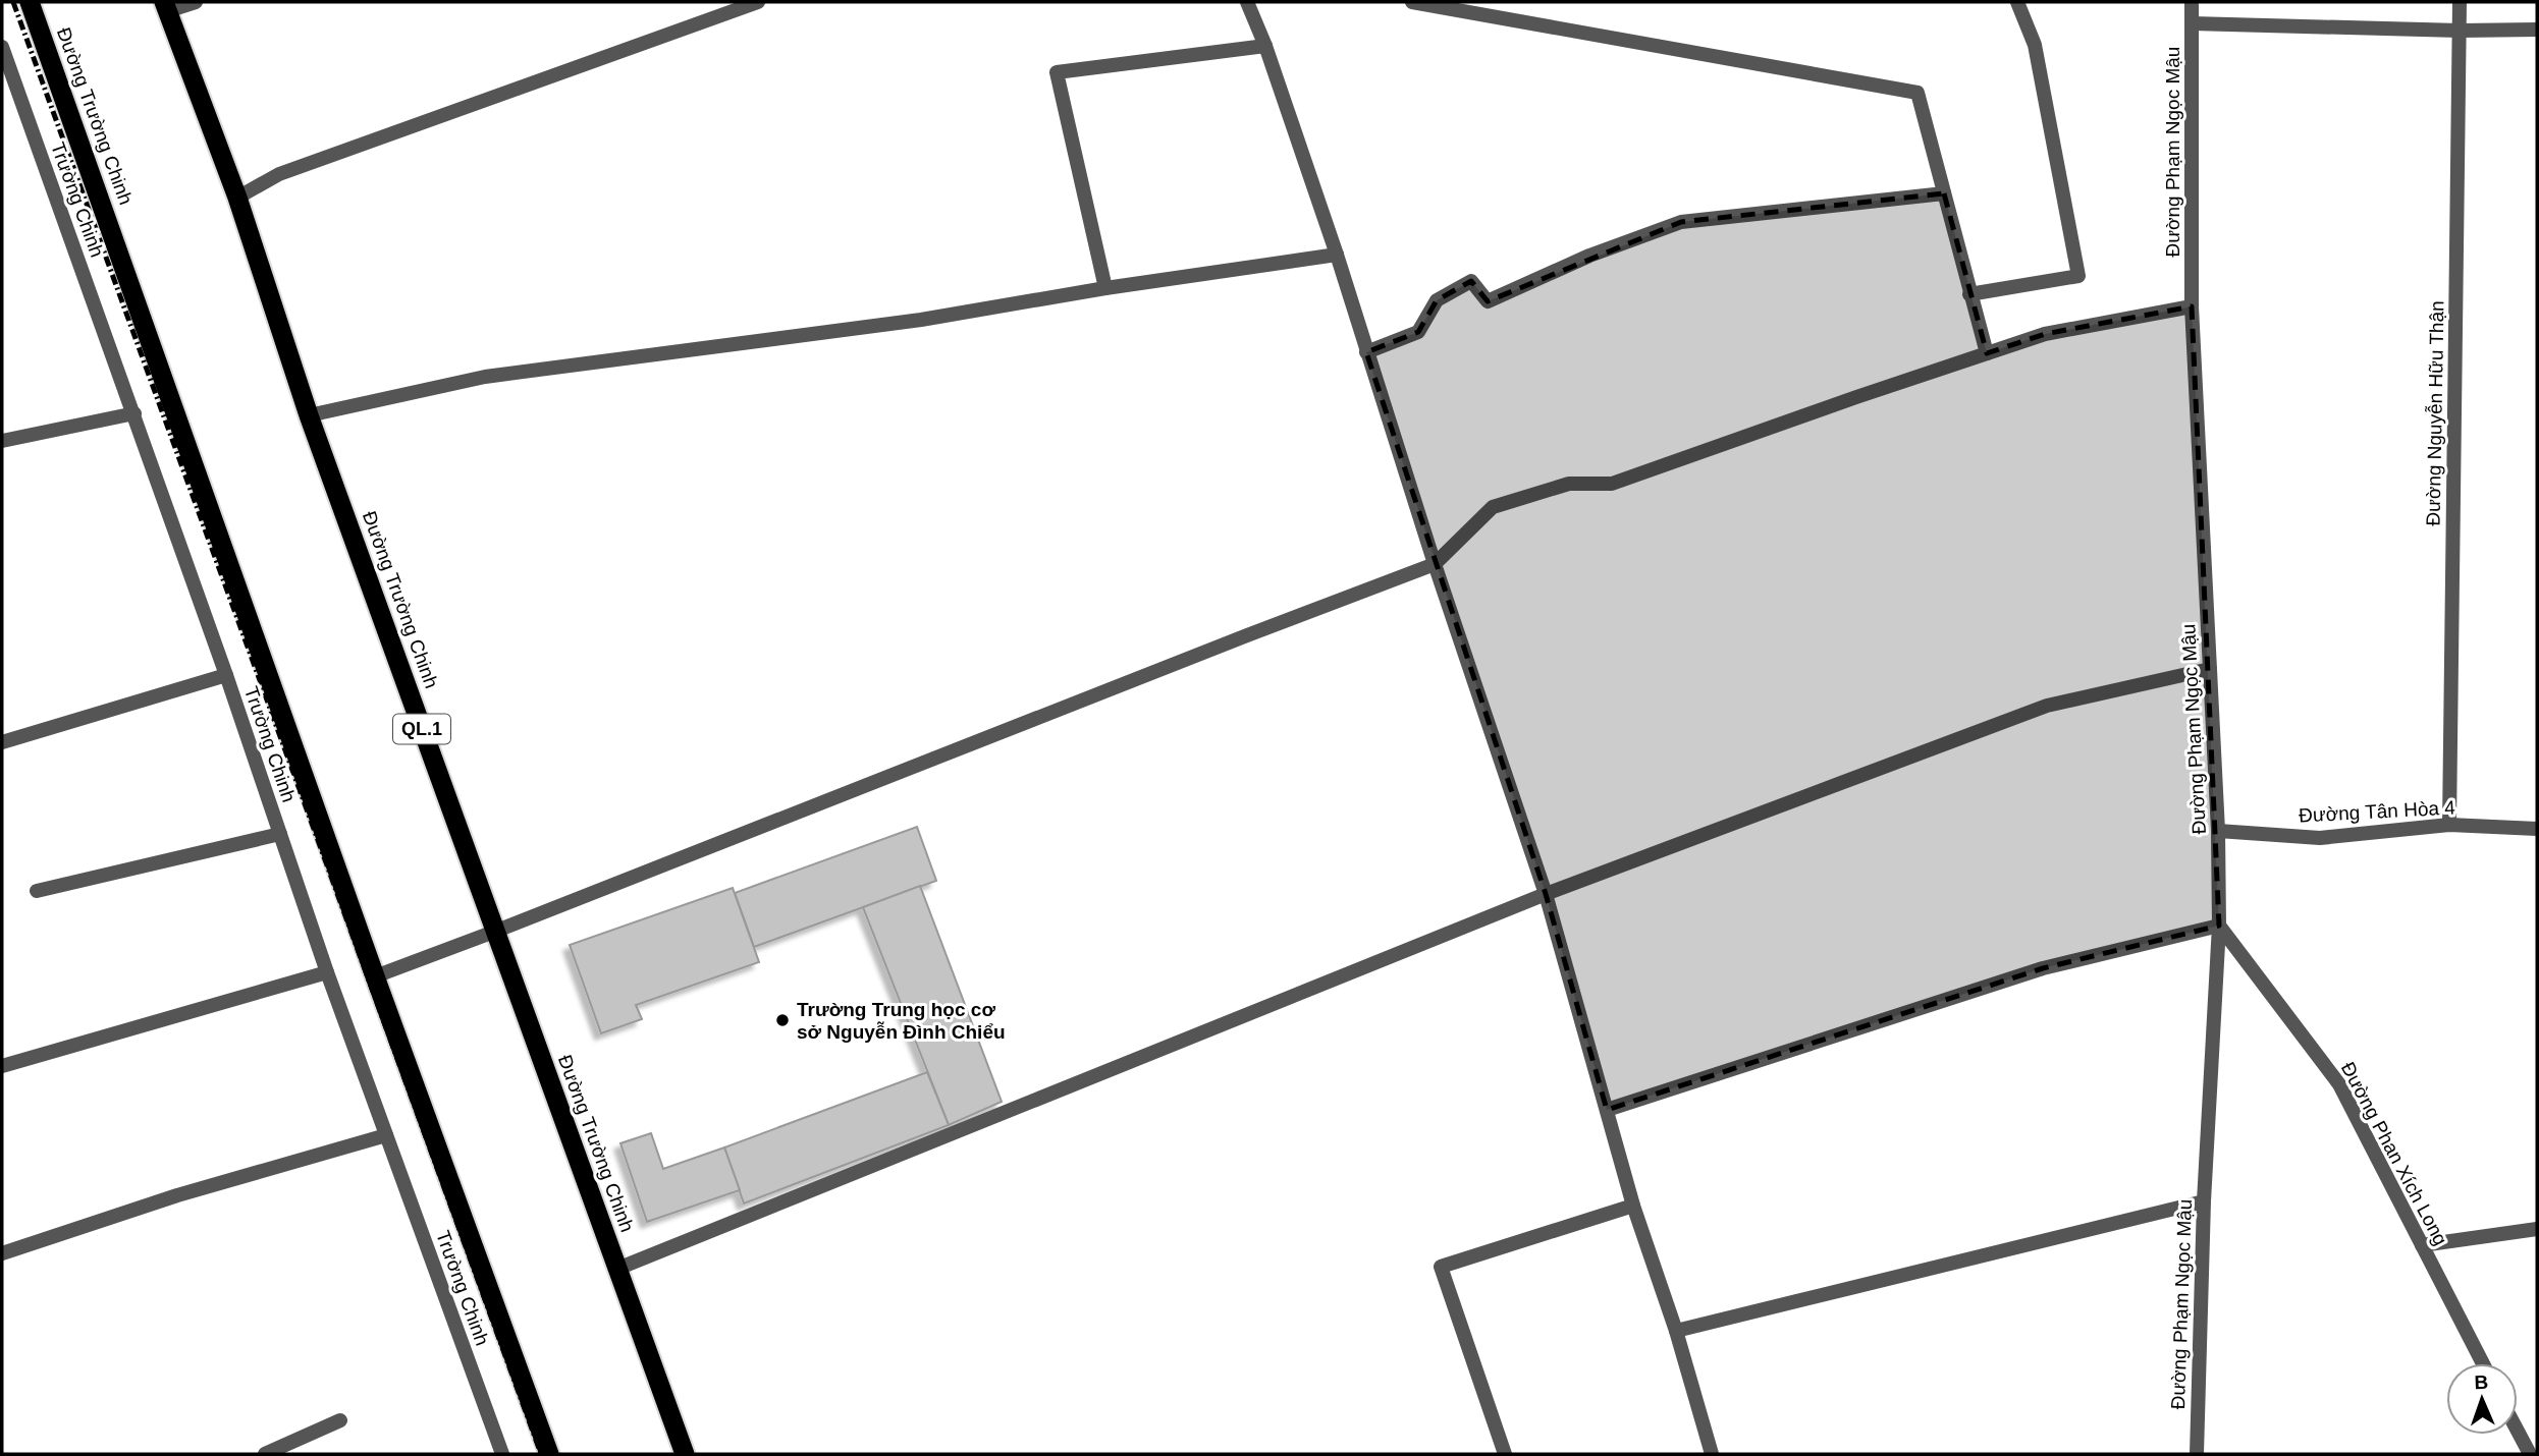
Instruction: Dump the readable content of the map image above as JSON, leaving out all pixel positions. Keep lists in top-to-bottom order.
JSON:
{
  "streets": {
    "highway": ["Đường Trường Chinh", "QL.1"],
    "street": [
      "Đường Phạm Ngọc Mậu",
      "Trường Chinh",
      "Đường Nguyễn Hữu Thận",
      "Đường Tân Hòa 4",
      "Đường Phan Xích Long"
    ]
  },
  "crossings": [
    ["Đường Phạm Ngọc Mậu", "Đường Tân Hòa 4"],
    ["Đường Phạm Ngọc Mậu", "Đường Phan Xích Long"],
    ["Đường Nguyễn Hữu Thận", "Đường Tân Hòa 4"]
  ],
  "places": ["Trường Trung học cơ sở Nguyễn Đình Chiểu"],
  "north": "top"
}
